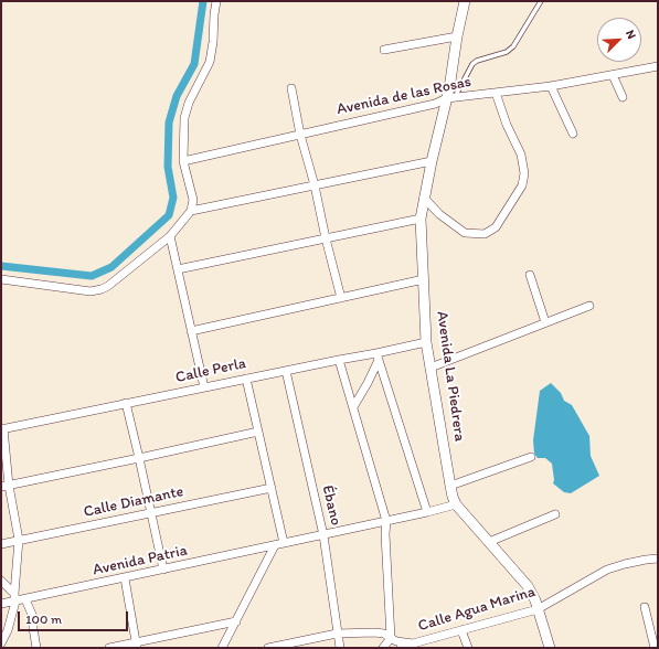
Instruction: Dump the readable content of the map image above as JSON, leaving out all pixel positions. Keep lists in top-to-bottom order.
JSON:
{
  "streets": {
    "street": [
      "Avenida de las Rosas",
      "Calle Perla",
      "Avenida La Piedrera",
      "Calle Diamante",
      "Ébano",
      "Avenida Patria",
      "Calle Agua Marina"
    ]
  },
  "crossings": [
    ["Avenida de las Rosas", "Avenida La Piedrera"],
    ["Calle Perla", "Avenida La Piedrera"],
    ["Calle Perla", "Ébano"],
    ["Avenida La Piedrera", "Avenida Patria"],
    ["Avenida La Piedrera", "Calle Agua Marina"],
    ["Ébano", "Avenida Patria"]
  ],
  "scale_bar": "100 m",
  "north": "top right"
}
